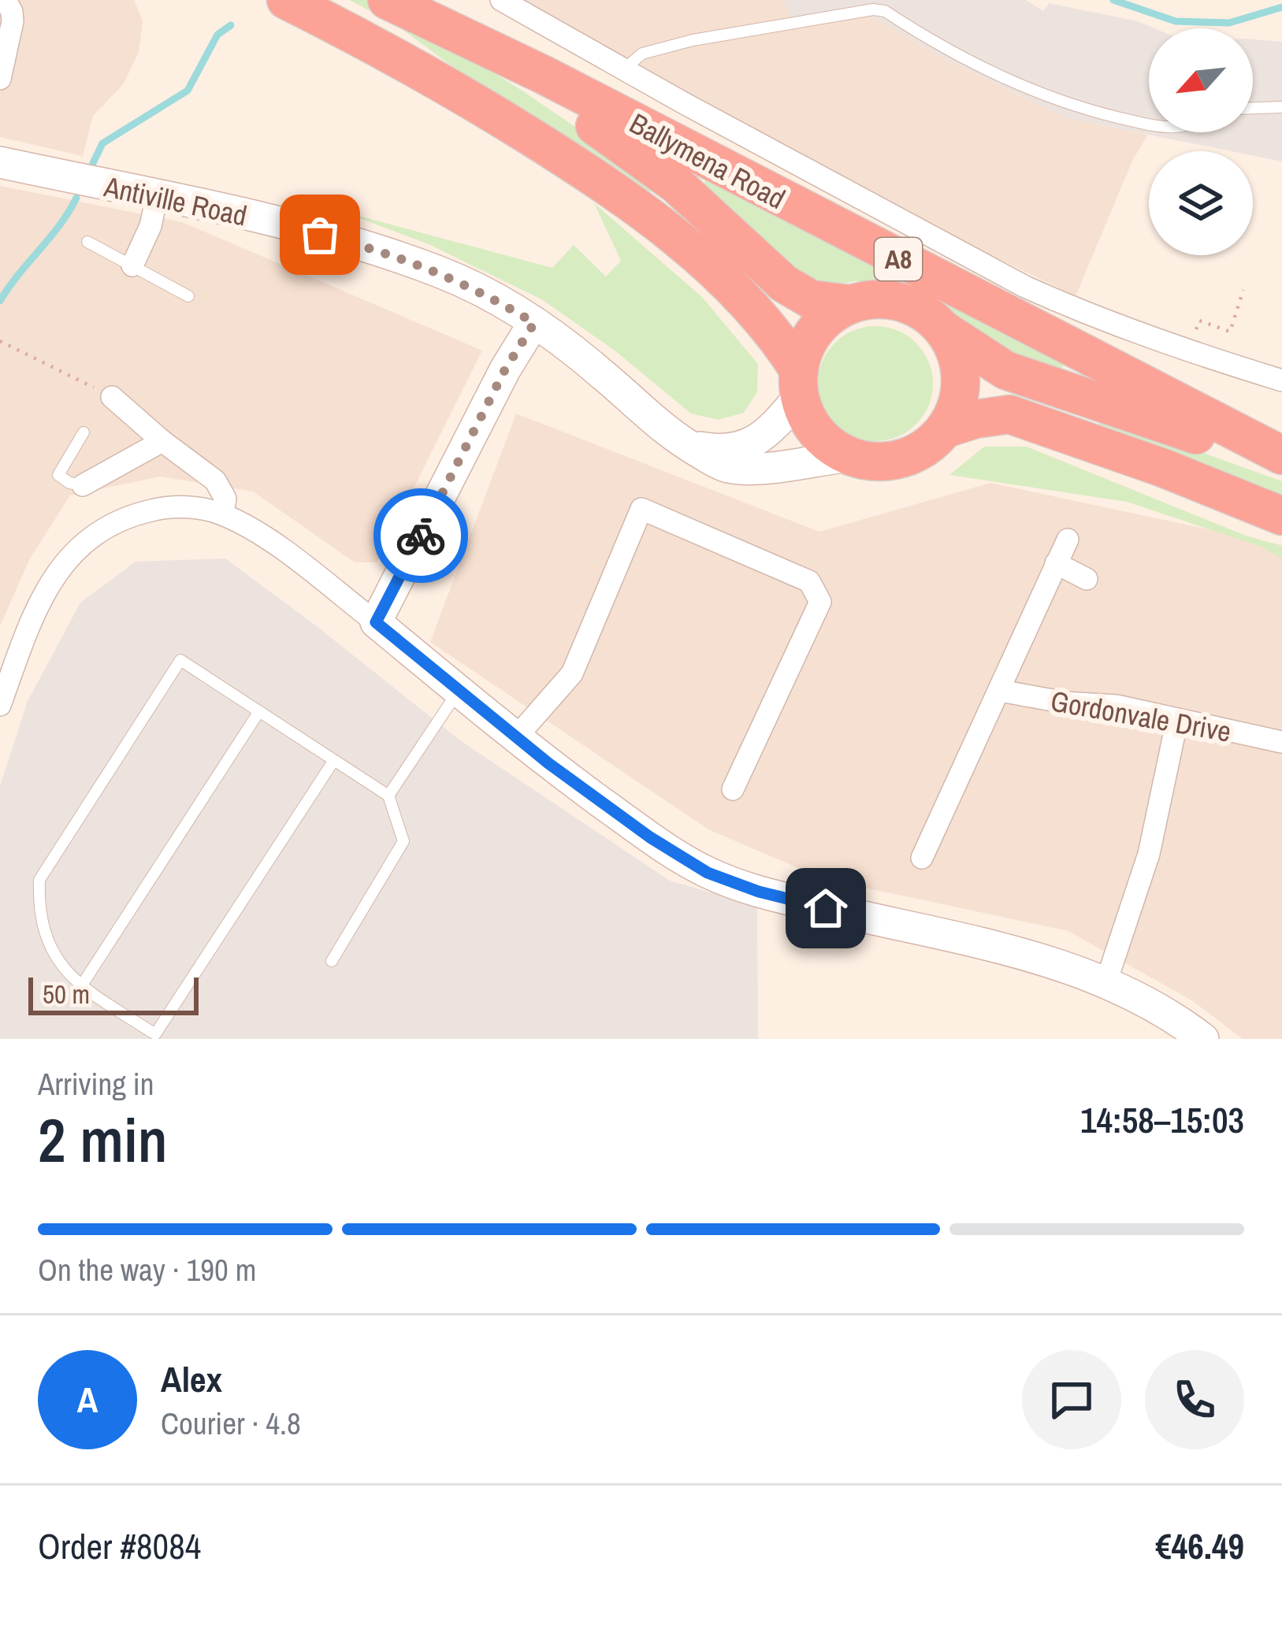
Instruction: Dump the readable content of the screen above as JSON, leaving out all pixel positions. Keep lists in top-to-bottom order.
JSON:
{
  "streets": {
    "highway": ["Ballymena Road", "A8"],
    "street": ["Antiville Road", "Gordonvale Drive"]
  },
  "crossings": [
    ["Ballymena Road", "A8"],
    ["Antiville Road", "A8"]
  ],
  "scale_bar": "50 m",
  "north": "bottom left",
  "page": {
    "scale": "50 m",
    "heading": ["2 min", "Arriving in", "14:58–15:03"],
    "panel": [
      "Alex",
      "Courier · 4.8",
      "Order #8084",
      "€46.49"
    ],
    "bar": "On the way · 190 m",
    "round": "A"
  }
}
